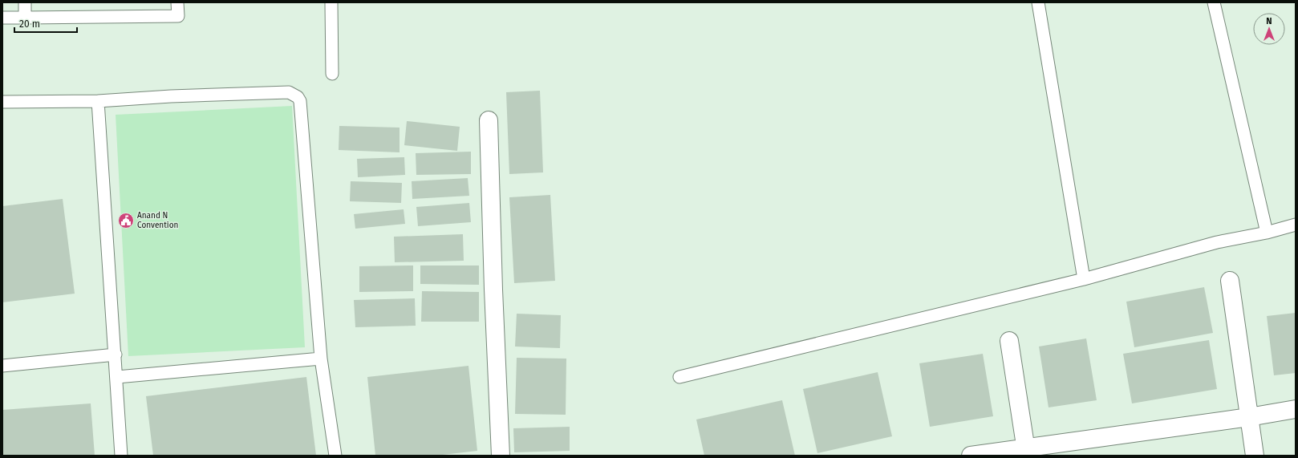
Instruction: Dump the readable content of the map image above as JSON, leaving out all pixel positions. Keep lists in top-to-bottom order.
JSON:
{
  "places": {
    "public building": ["Anand N Convention"]
  },
  "scale_bar": "20 m",
  "north": "top"
}
